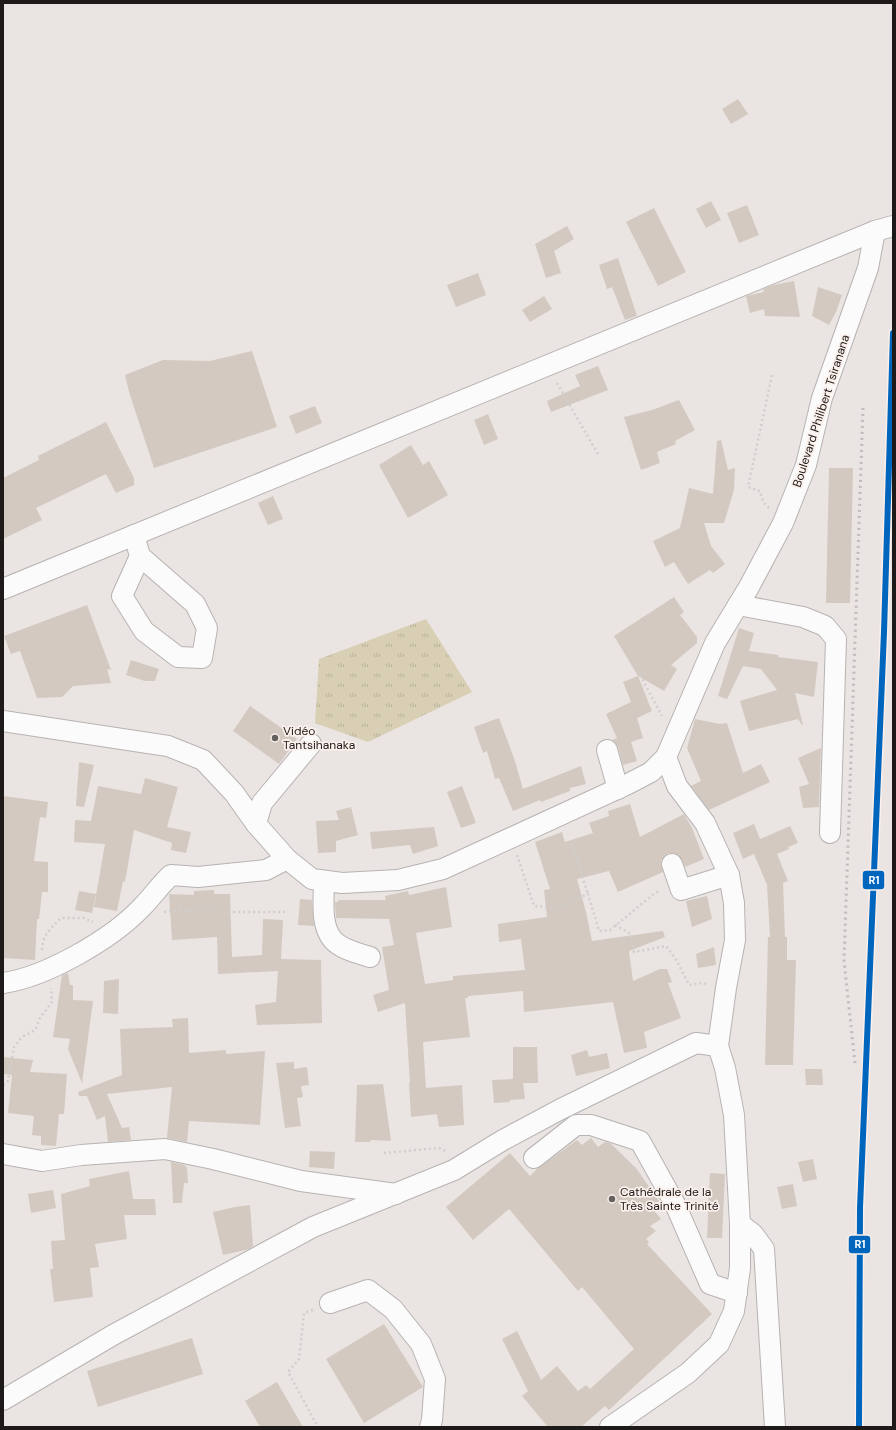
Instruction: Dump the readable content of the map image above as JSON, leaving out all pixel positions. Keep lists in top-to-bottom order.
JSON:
{
  "streets": {
    "street": ["Boulevard Philibert Tsiranana"]
  },
  "places": ["Vidéo Tantsihanaka", "Cathédrale de la Très Sainte Trinité"],
  "lines": ["transit line R1"]
}
